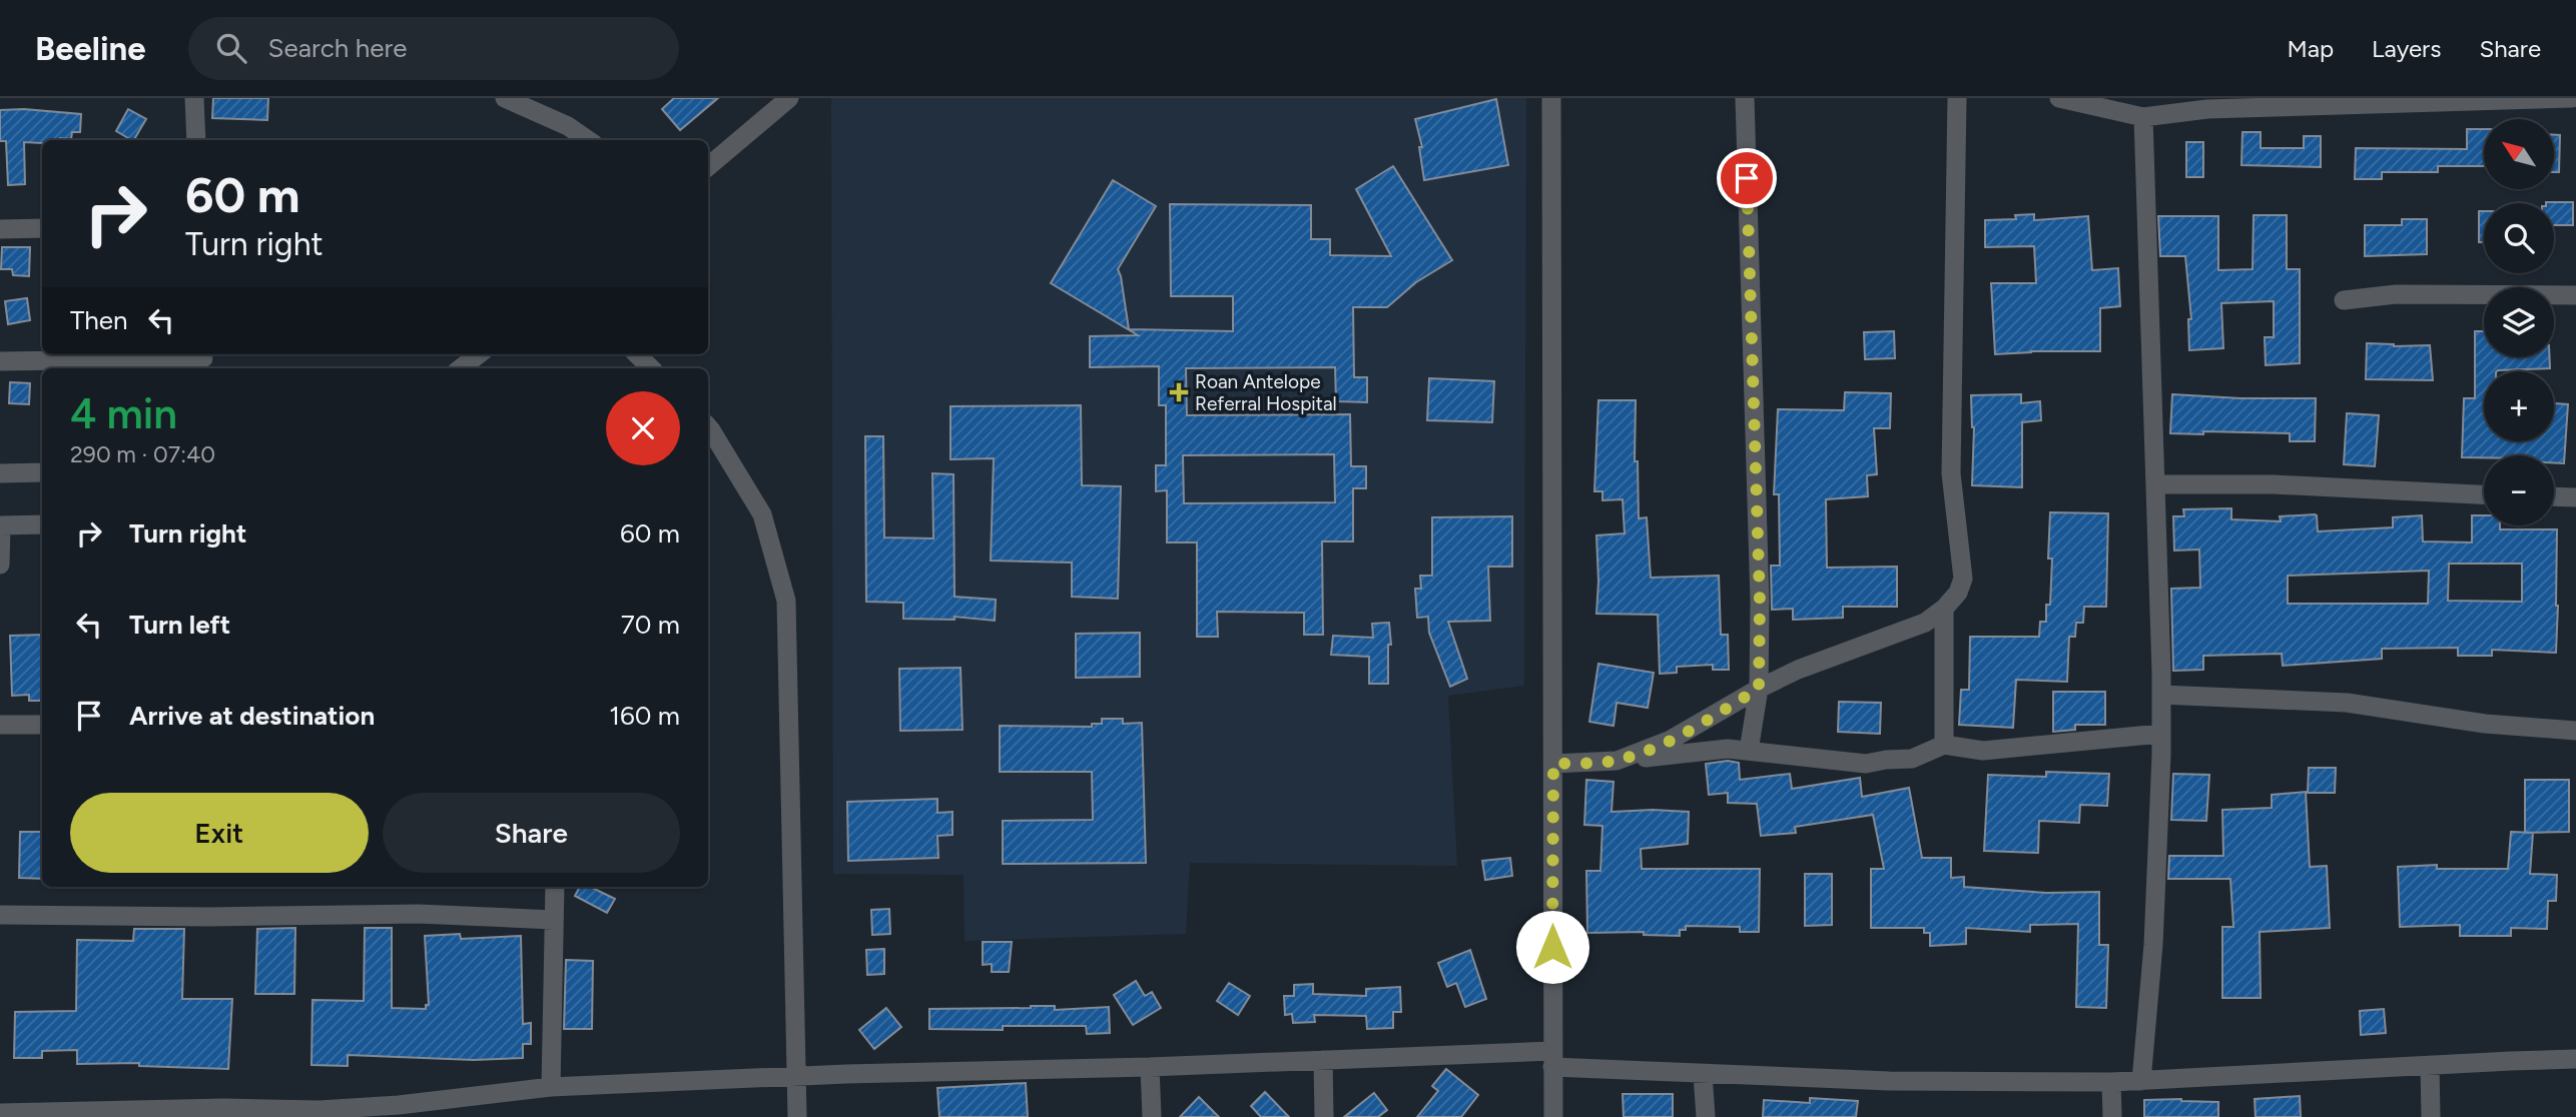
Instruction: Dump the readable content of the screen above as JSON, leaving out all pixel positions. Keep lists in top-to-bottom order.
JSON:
{
  "places": {
    "health": ["Roan Antelope Referral Hospital"]
  },
  "north": "top left",
  "page": {
    "header": "Beeline",
    "search": "Search here",
    "nav": ["Map", "Layers", "Share"],
    "map_buttons": ["+", "−"],
    "turn": ["60 m", "Turn right"],
    "then": "Then",
    "heading": ["4 min", "290 m · 07:40"],
    "list": [
      {
        "name": "Turn right",
        "value": "60 m"
      },
      {
        "name": "Turn left",
        "value": "70 m"
      },
      {
        "name": "Arrive at destination",
        "value": "160 m"
      }
    ],
    "buttons": ["Exit", "Share"]
  }
}
